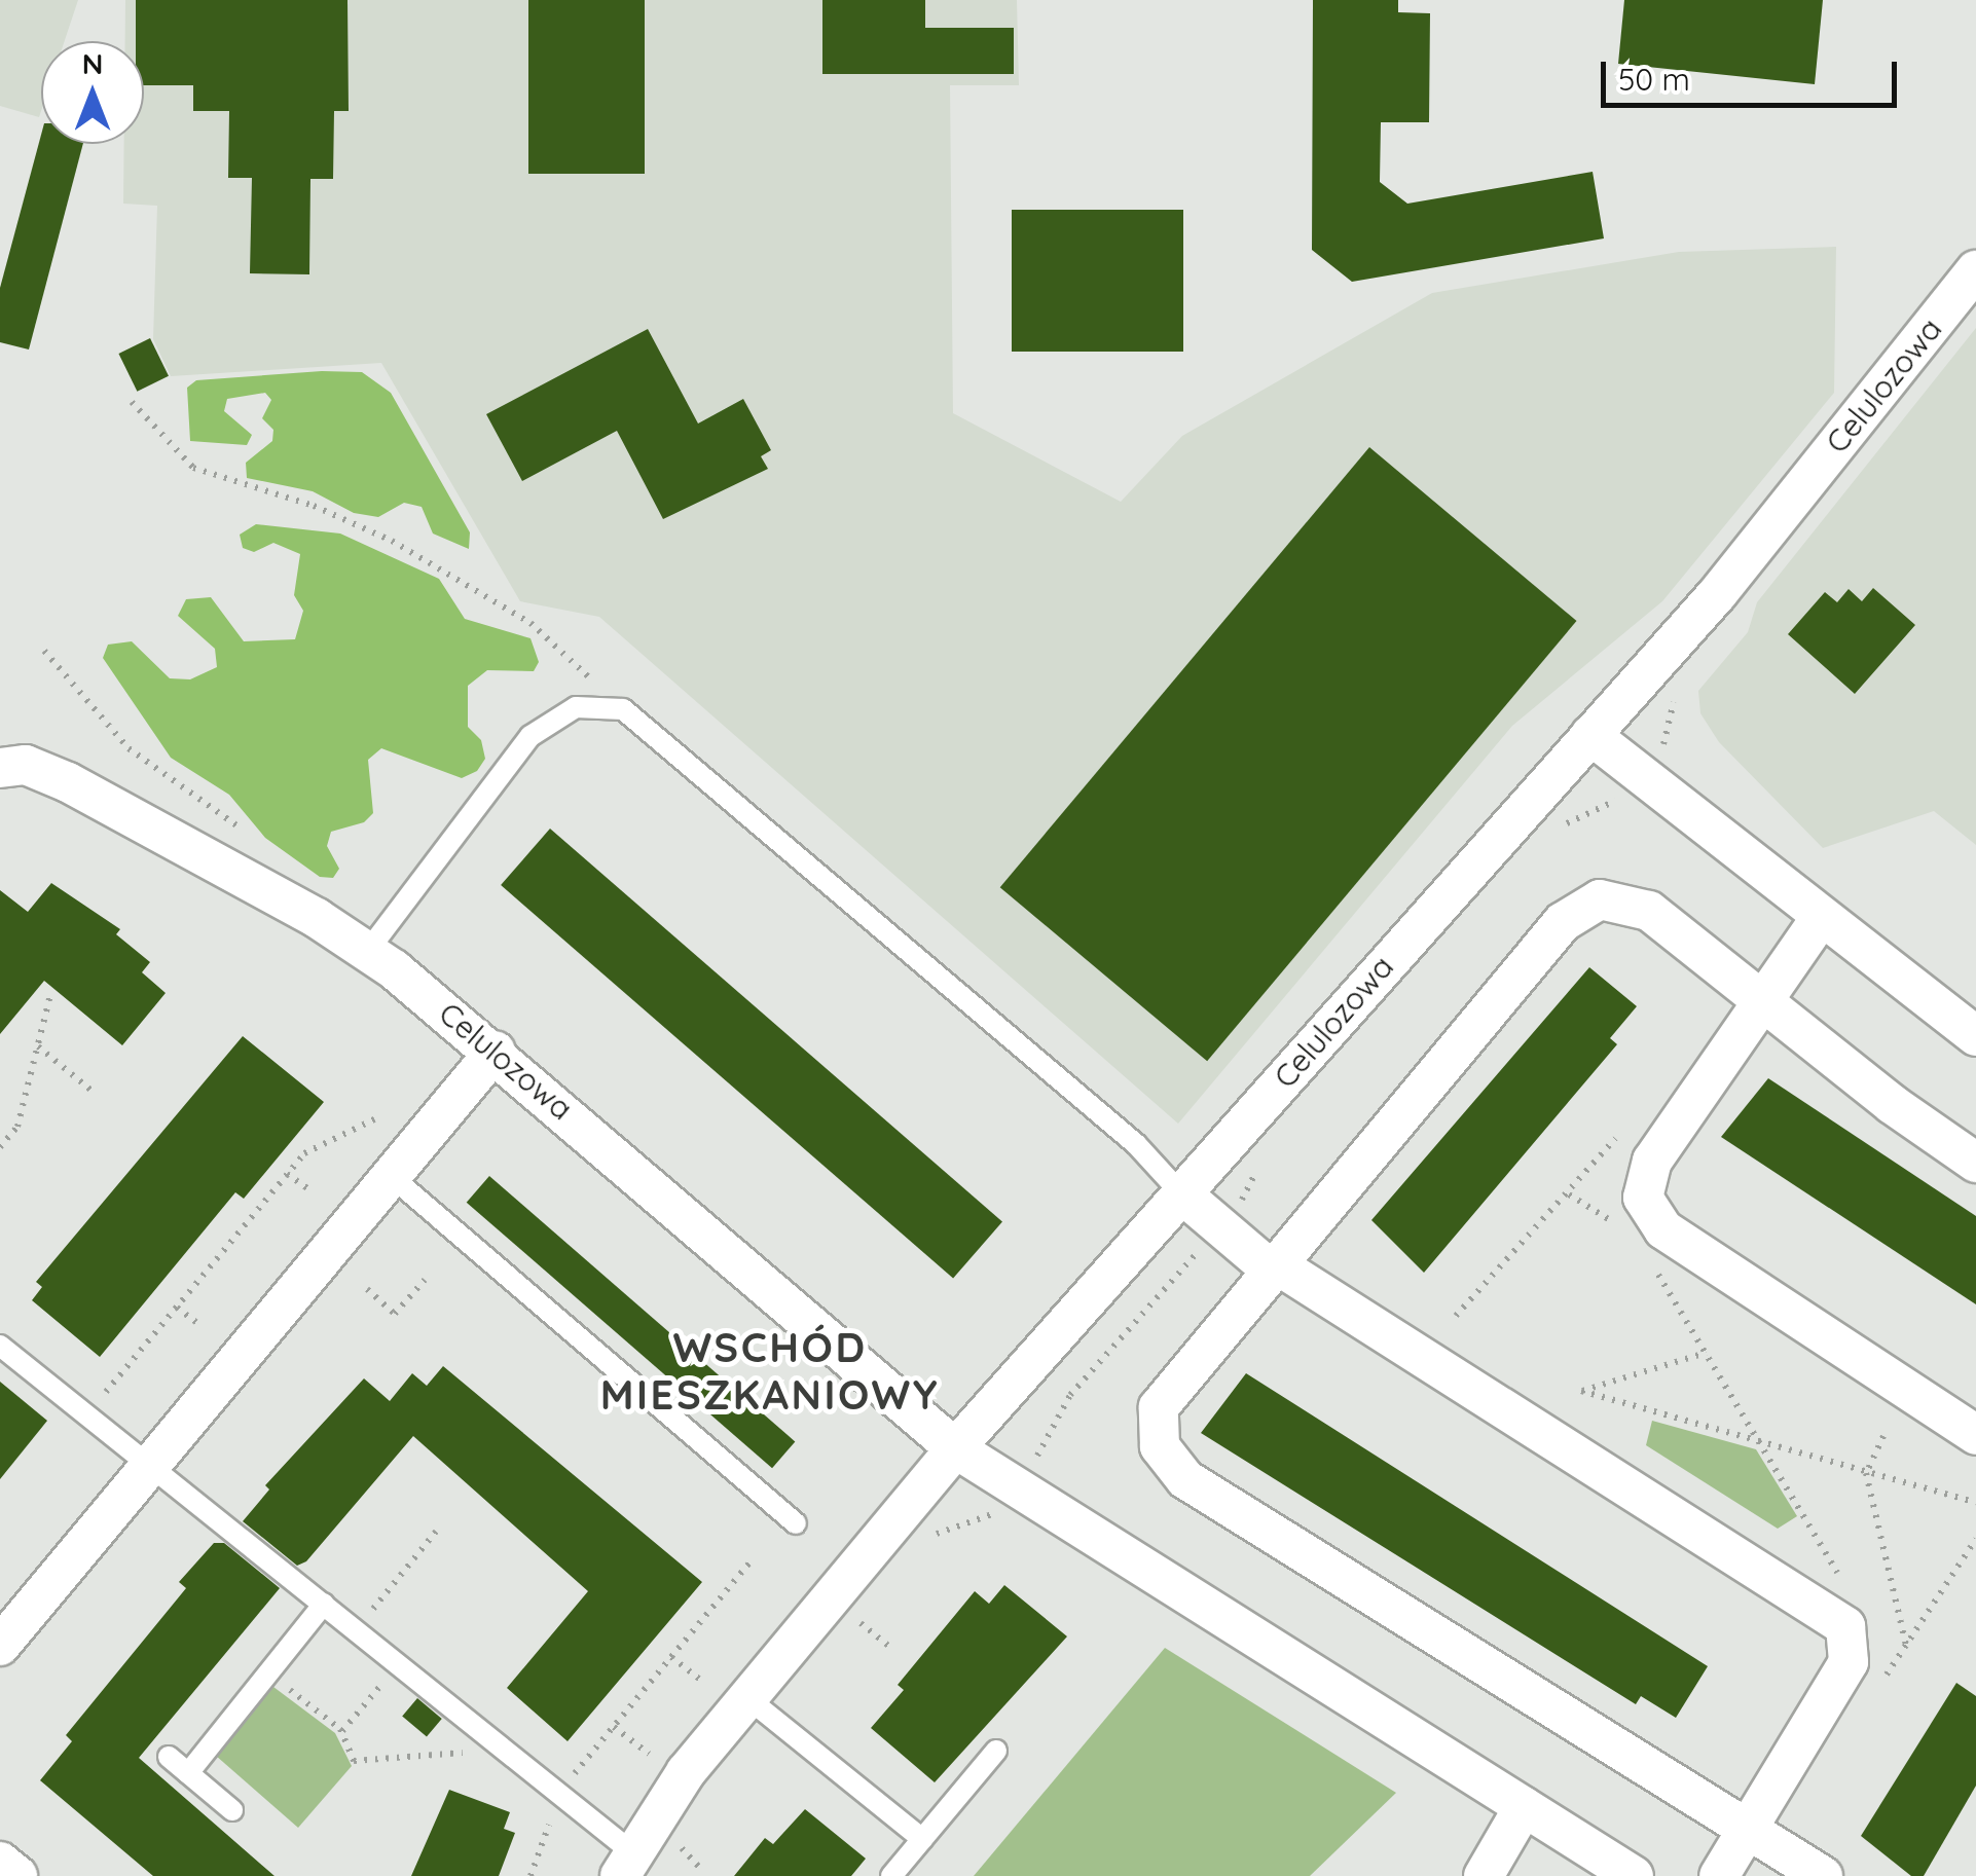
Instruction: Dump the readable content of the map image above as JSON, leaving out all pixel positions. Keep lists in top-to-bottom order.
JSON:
{
  "streets": {
    "street": ["Celulozowa"]
  },
  "districts": ["WSCHÓD MIESZKANIOWY"],
  "scale_bar": "50 m",
  "north": "top"
}
